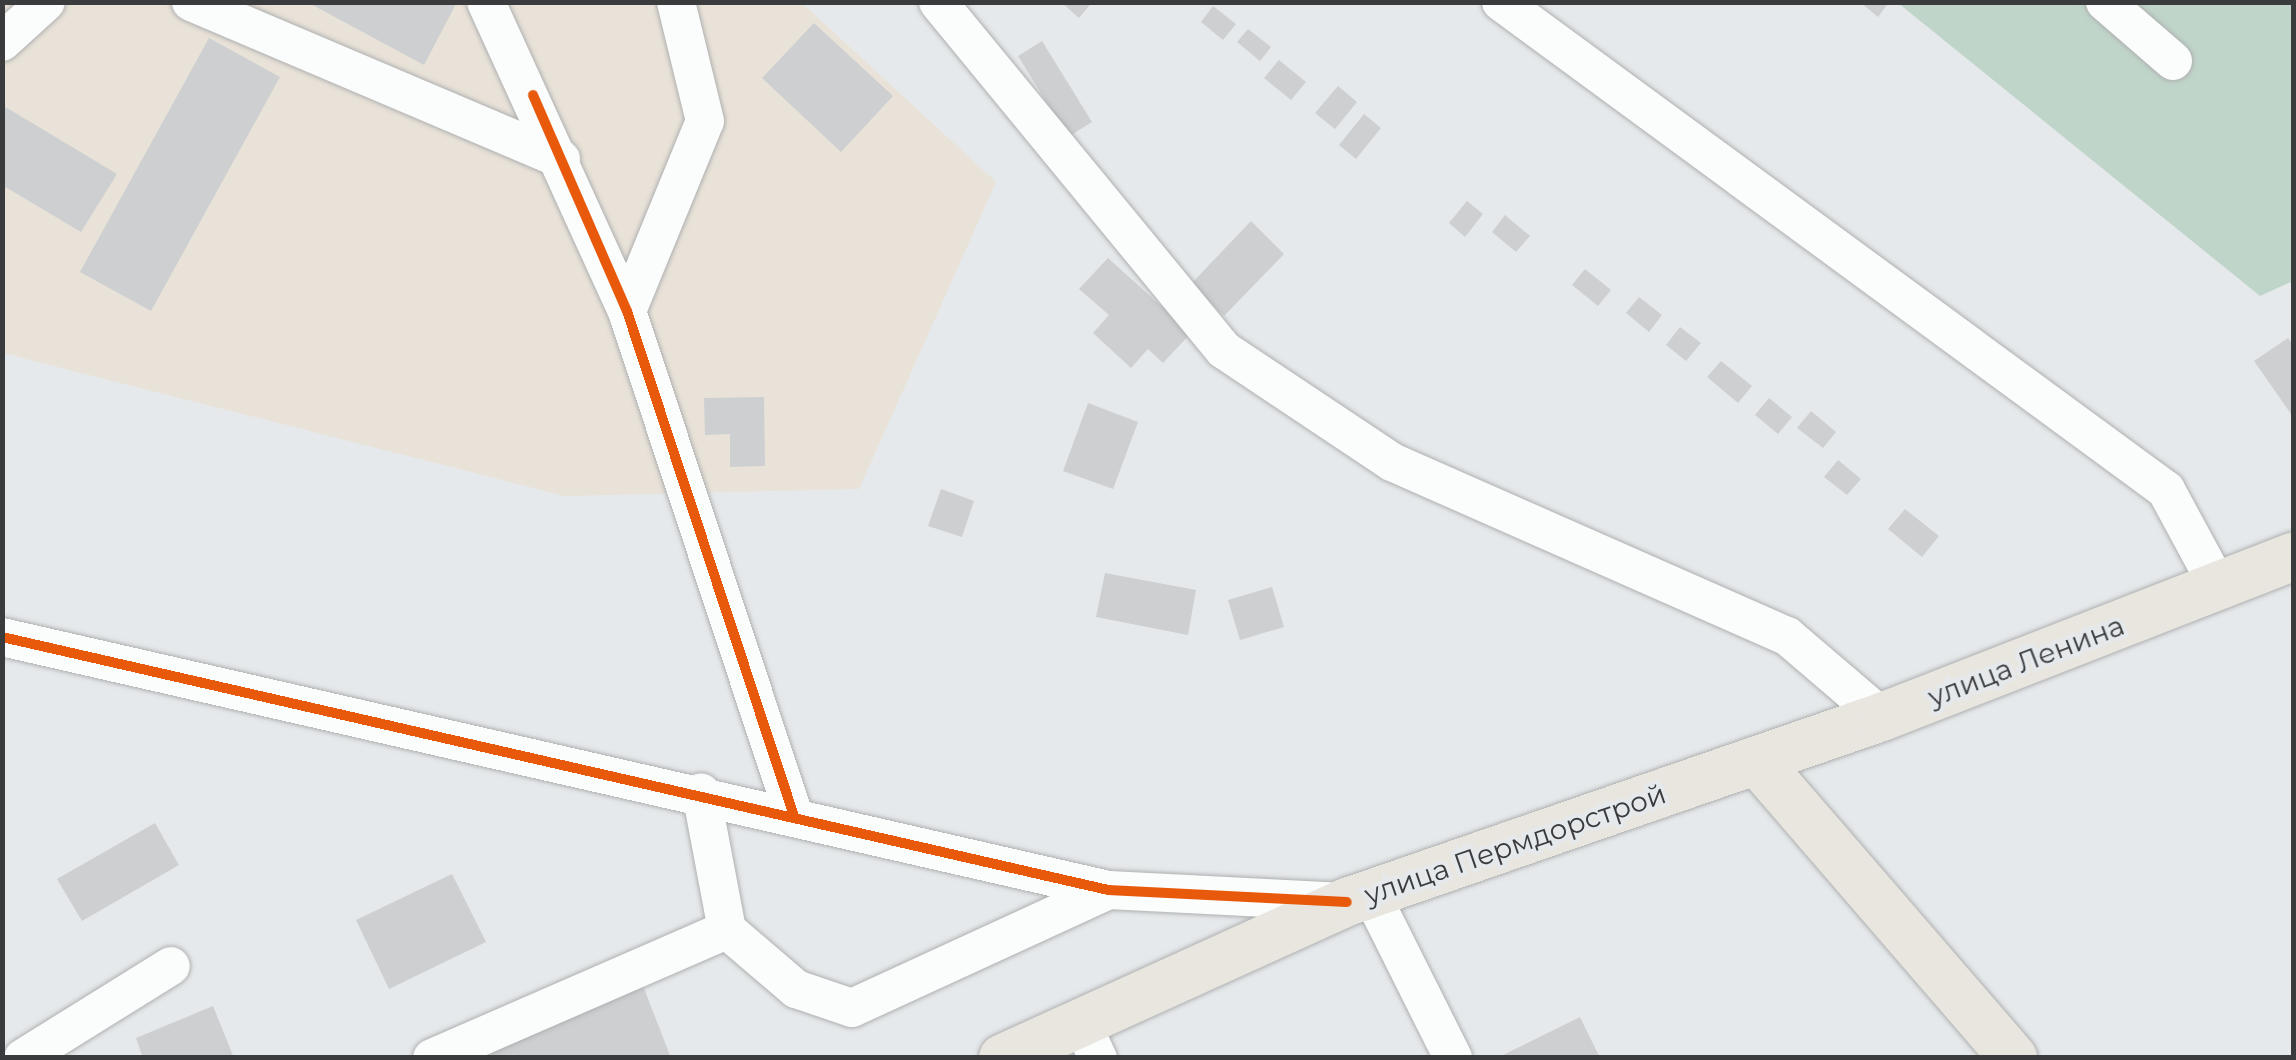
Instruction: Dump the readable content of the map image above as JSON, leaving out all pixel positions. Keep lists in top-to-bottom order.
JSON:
{
  "streets": {
    "main road": ["улица Ленина", "улица Пермдорстрой"]
  },
  "crossings": [
    ["улица Ленина", "улица Пермдорстрой"]
  ]
}
